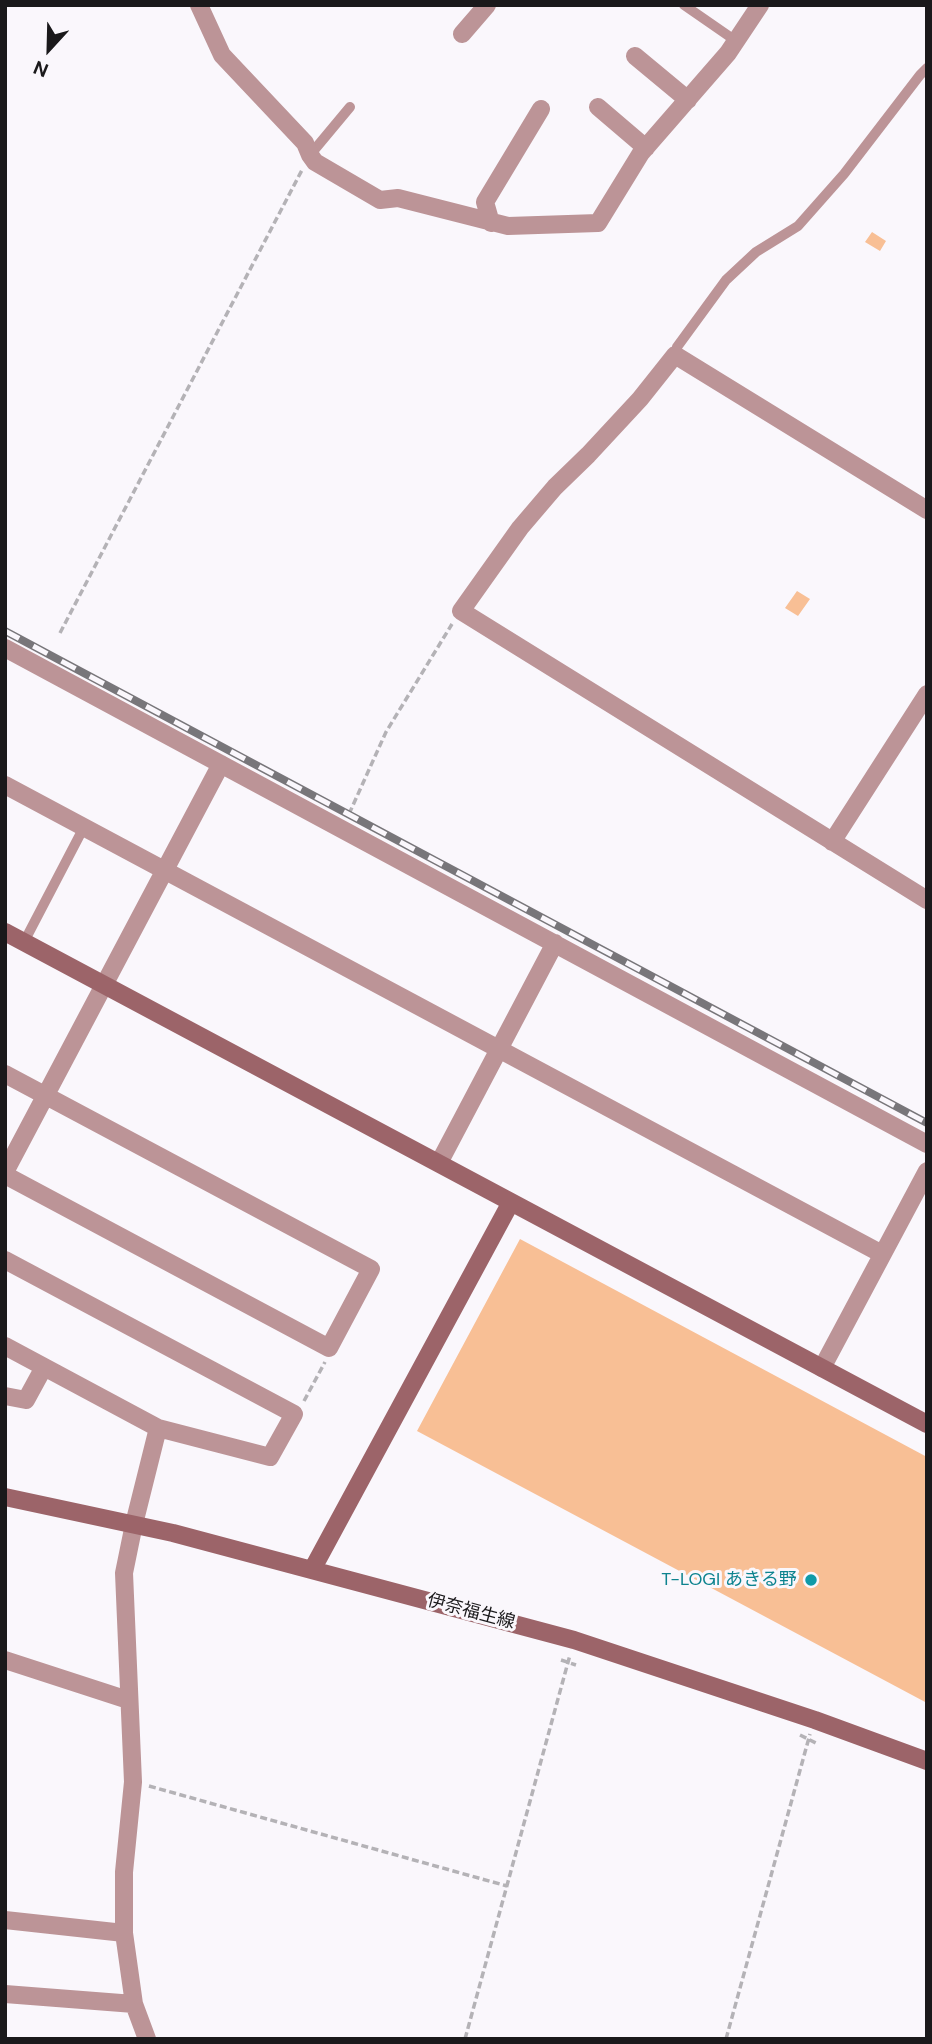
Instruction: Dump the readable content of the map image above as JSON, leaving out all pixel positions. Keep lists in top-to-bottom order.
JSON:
{
  "streets": {
    "street": ["伊奈福生線"]
  },
  "places": ["T-LOGI あきる野"],
  "north": "bottom"
}
